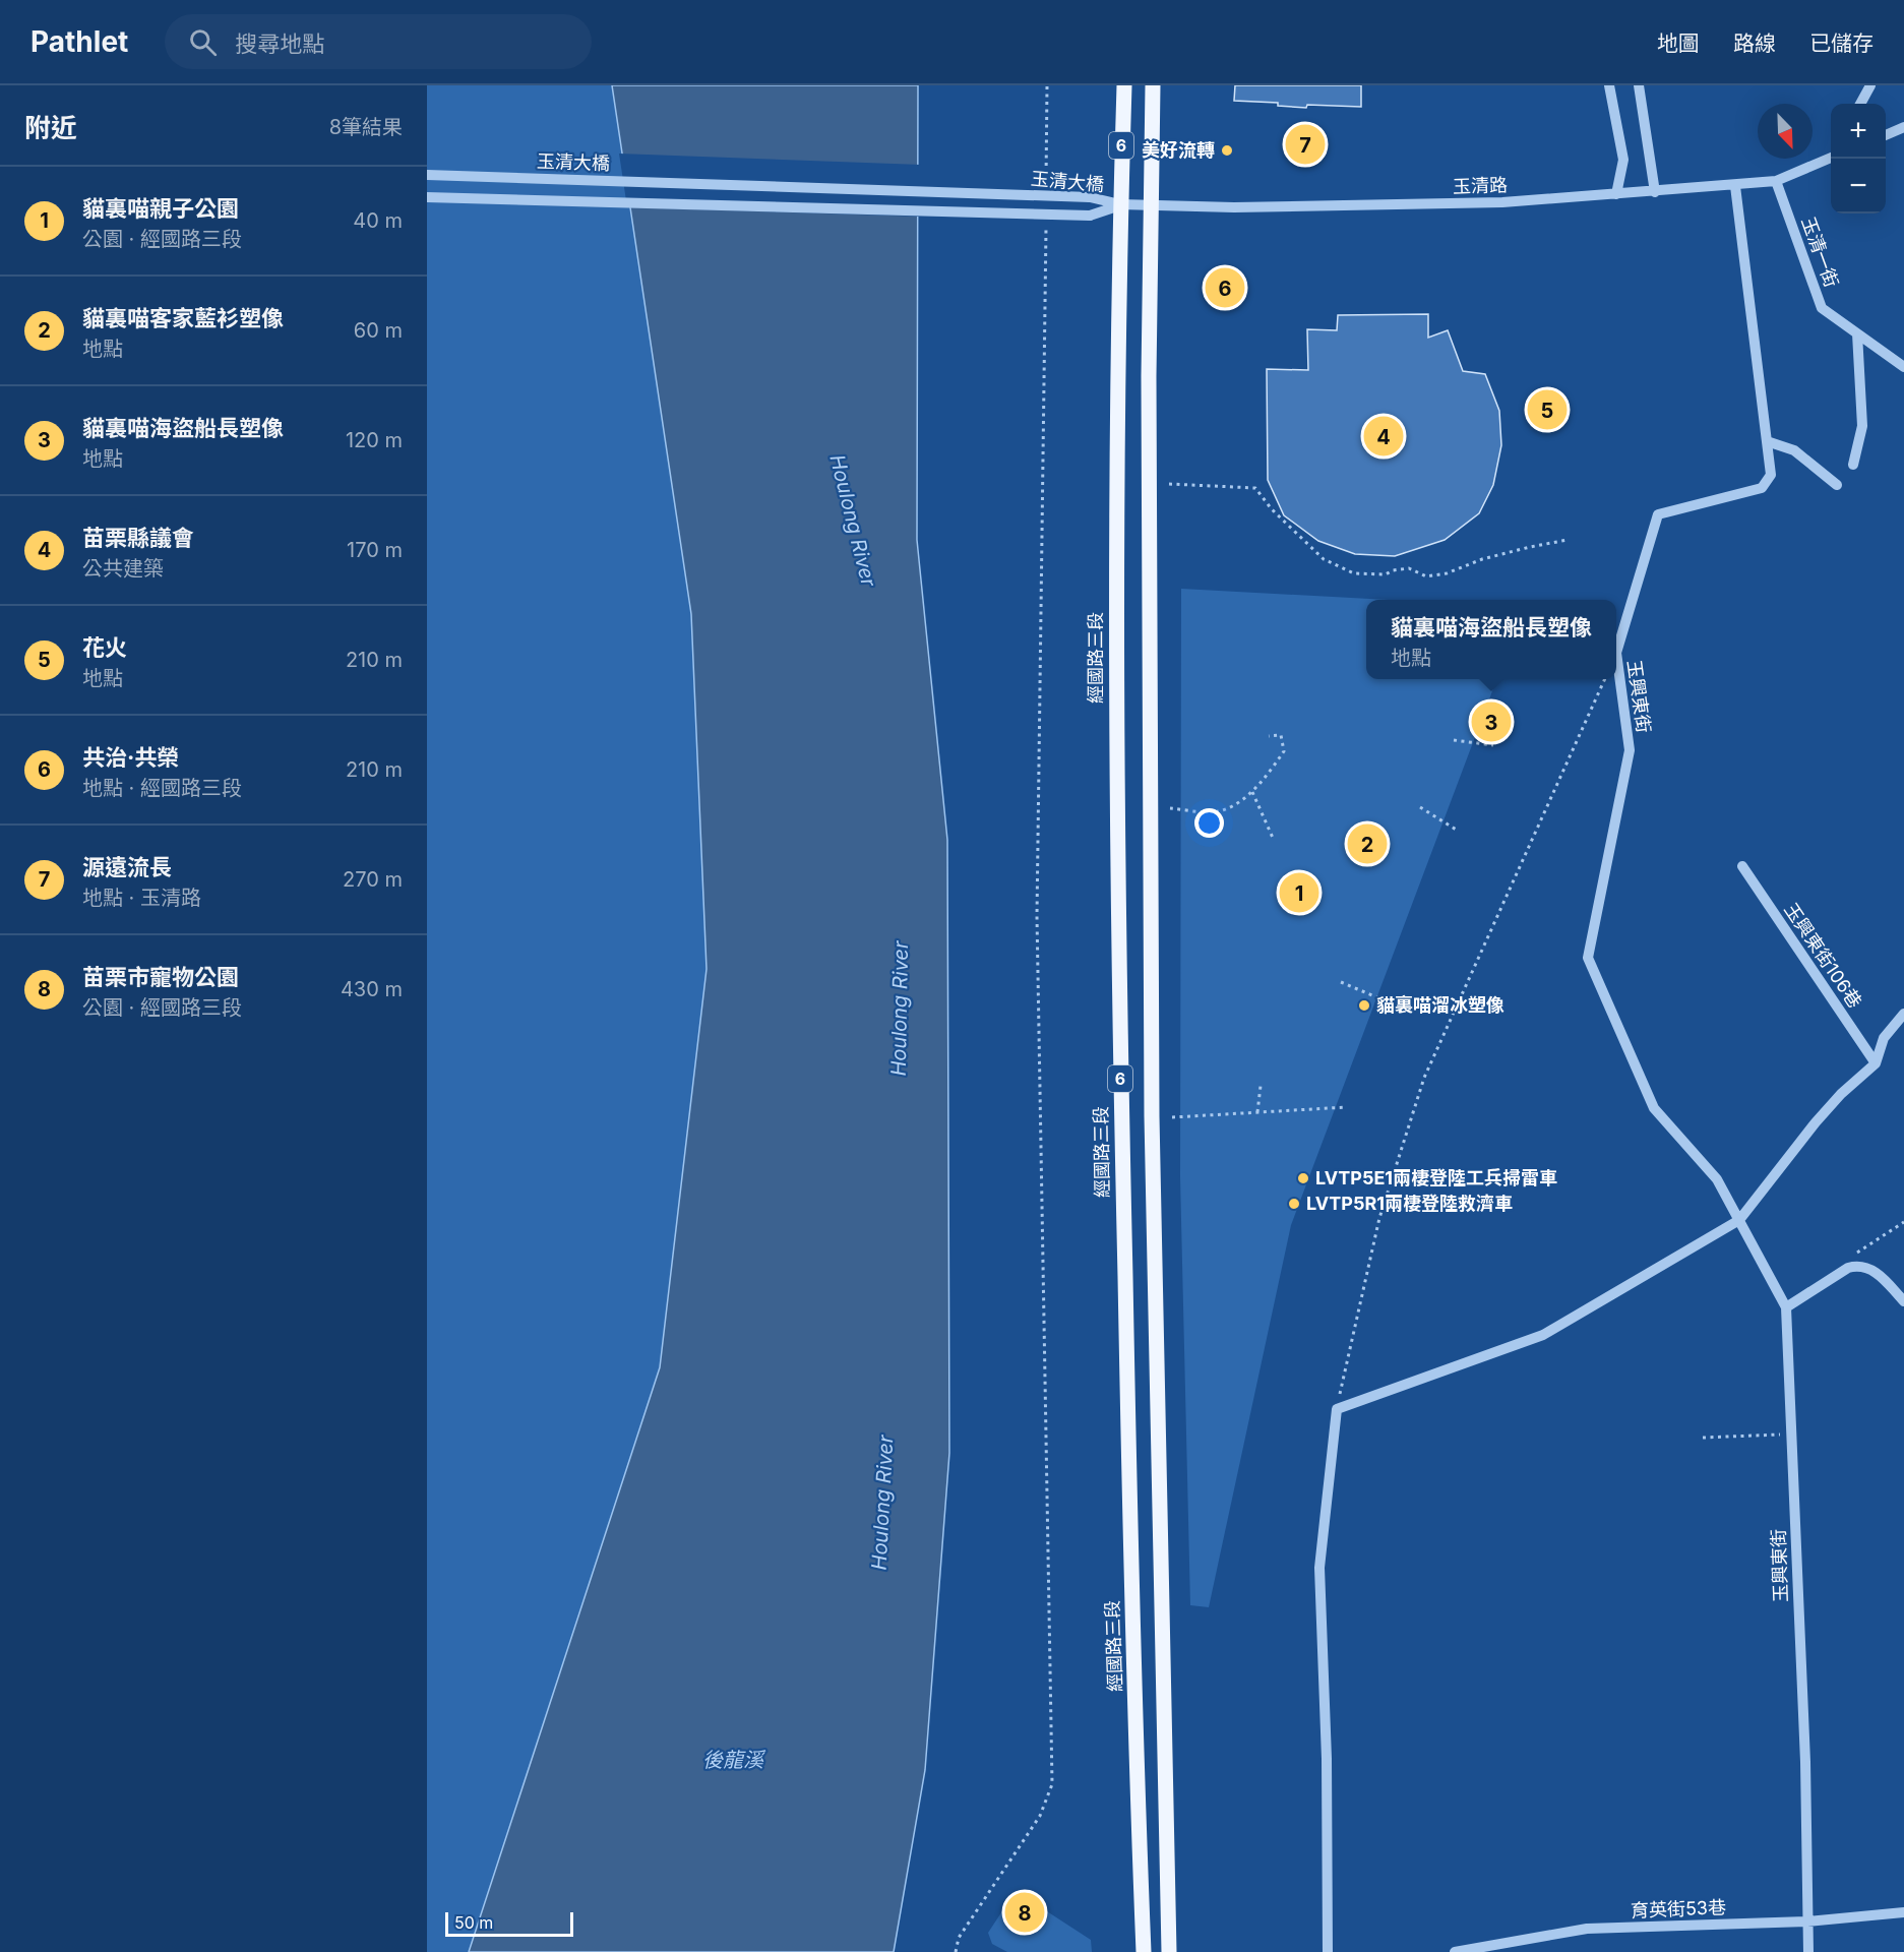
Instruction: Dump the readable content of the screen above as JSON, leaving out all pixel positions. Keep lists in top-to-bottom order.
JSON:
{
  "streets": {
    "main road": ["6", "經國路三段"],
    "street": [
      "玉清大橋",
      "玉清路",
      "玉清一街",
      "玉興東街",
      "玉興東街106巷",
      "育英街53巷"
    ]
  },
  "crossings": [
    ["6", "玉清大橋"],
    ["6", "玉清路"],
    ["6", "經國路三段"],
    ["玉清大橋", "玉清路"],
    ["玉清大橋", "經國路三段"],
    ["玉清路", "玉清一街"],
    ["玉清路", "經國路三段"],
    ["玉清路", "玉興東街"],
    ["玉興東街", "育英街53巷"]
  ],
  "water": ["Houlong River", "後龍溪"],
  "places": [
    "美好流轉",
    "貓裏喵溜冰塑像",
    "LVTP5E1兩棲登陸工兵掃雷車",
    "LVTP5R1兩棲登陸救濟車"
  ],
  "scale_bar": "50 m",
  "north": "bottom right",
  "page": {
    "header": "Pathlet",
    "search": "搜尋地點",
    "nav": ["地圖", "路線", "已儲存"],
    "heading": ["附近", "8筆結果"],
    "map_buttons": ["+", "−"],
    "pins": [
      "7",
      "6",
      "5",
      "4",
      "3",
      "2",
      "1",
      "8"
    ],
    "list": [
      {
        "mark": "1",
        "name": "貓裏喵親子公園",
        "note": "公園 · 經國路三段",
        "value": "40 m"
      },
      {
        "mark": "2",
        "name": "貓裏喵客家藍衫塑像",
        "note": "地點",
        "value": "60 m"
      },
      {
        "mark": "3",
        "name": "貓裏喵海盜船長塑像",
        "note": "地點",
        "value": "120 m"
      },
      {
        "mark": "4",
        "name": "苗栗縣議會",
        "note": "公共建築",
        "value": "170 m"
      },
      {
        "mark": "5",
        "name": "花火",
        "note": "地點",
        "value": "210 m"
      },
      {
        "mark": "6",
        "name": "共治‧共榮",
        "note": "地點 · 經國路三段",
        "value": "210 m"
      },
      {
        "mark": "7",
        "name": "源遠流長",
        "note": "地點 · 玉清路",
        "value": "270 m"
      },
      {
        "mark": "8",
        "name": "苗栗市寵物公園",
        "note": "公園 · 經國路三段",
        "value": "430 m"
      }
    ],
    "popup": ["貓裏喵海盜船長塑像", "地點"],
    "scale": "50 m"
  }
}
